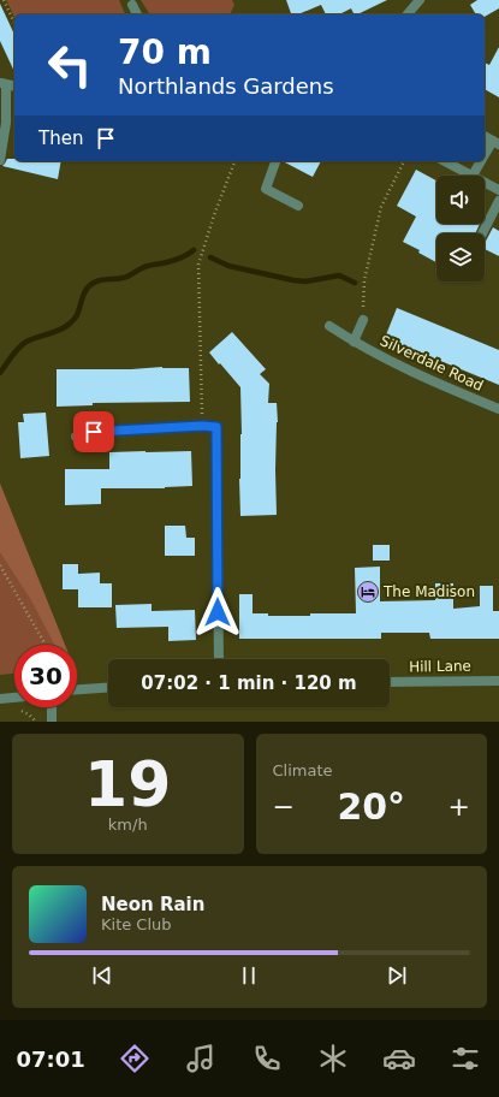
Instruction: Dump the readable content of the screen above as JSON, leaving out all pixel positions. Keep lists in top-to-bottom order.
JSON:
{
  "streets": {
    "street": ["Silverdale Road", "Hill Lane"]
  },
  "places": {
    "hotel": ["The Madison"]
  },
  "page": {
    "turn": ["70 m", "Northlands Gardens"],
    "then": "Then",
    "limit": "30",
    "trip": "07:02 · 1 min · 120 m",
    "tile": [
      ["19", "km/h"],
      "Climate"
    ],
    "heat": ["−", "20°", "+"],
    "song": ["Neon Rain", "Kite Club"],
    "tabs": "07:01"
  }
}
